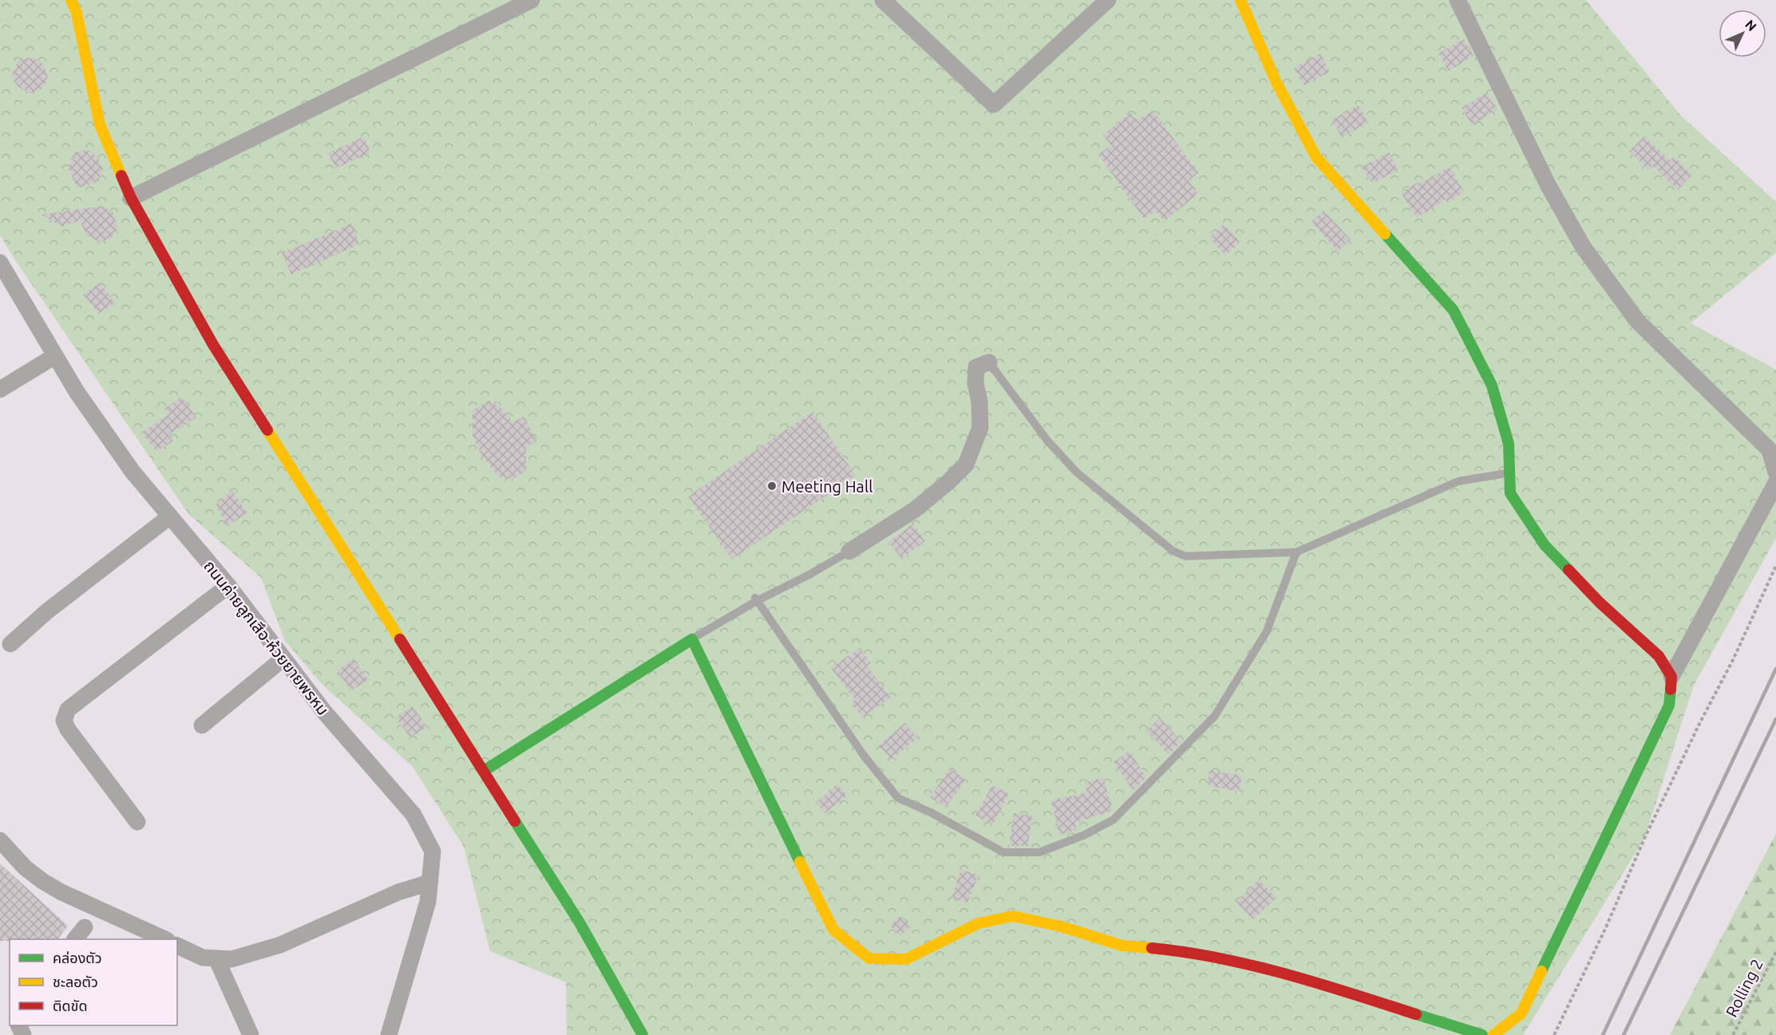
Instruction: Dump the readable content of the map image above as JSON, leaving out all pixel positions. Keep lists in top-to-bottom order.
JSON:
{
  "streets": {
    "street": ["ถนนค่ายลูกเสึอ-ห้วยยายพรหม"],
    "path": ["Rolling 2"]
  },
  "places": ["Meeting Hall"],
  "legend": ["คล่องตัว", "ชะลอตัว", "ติดขัด"],
  "north": "top right"
}
